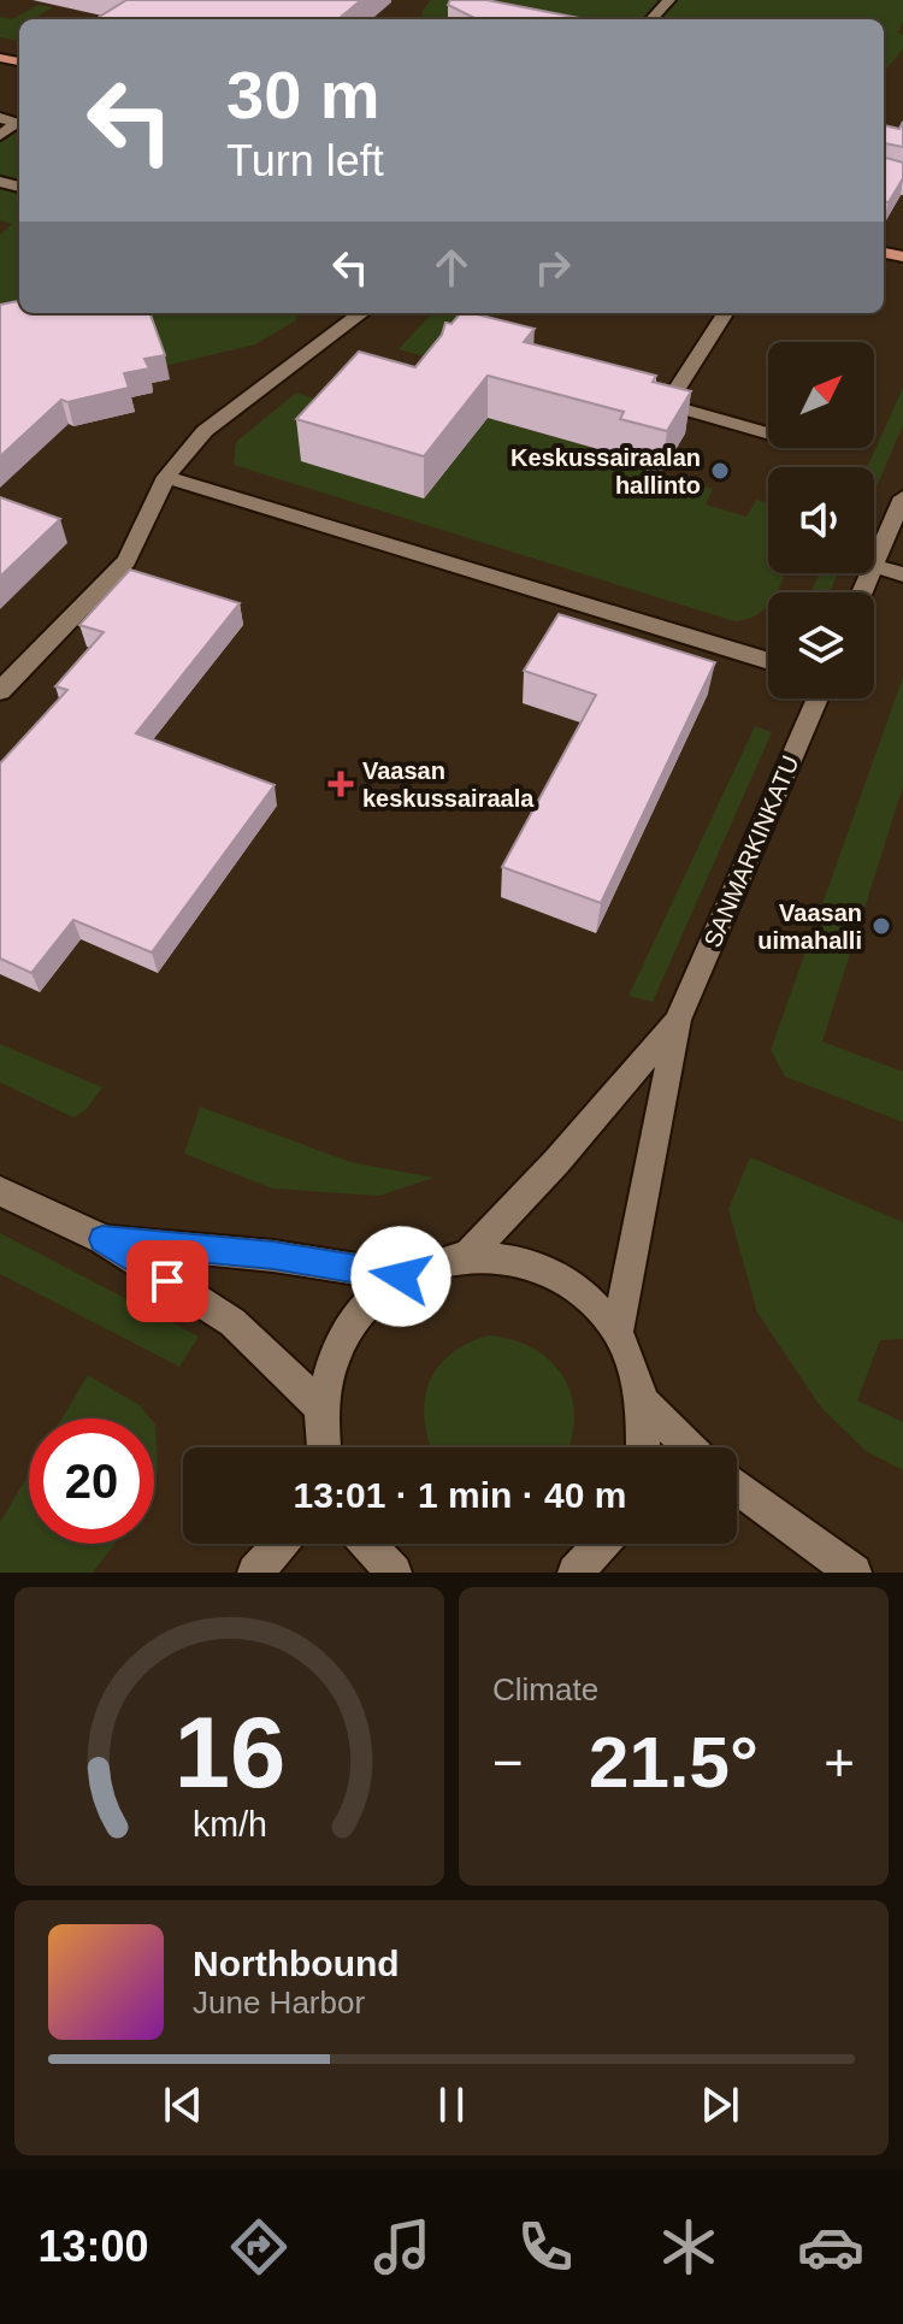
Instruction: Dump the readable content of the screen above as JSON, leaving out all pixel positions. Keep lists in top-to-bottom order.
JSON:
{
  "streets": {
    "street": ["SANMARKINKATU"]
  },
  "places": {
    "other": ["Keskussairaalan hallinto", "Vaasan uimahalli"],
    "health": ["Vaasan keskussairaala"]
  },
  "north": "top right",
  "page": {
    "turn": ["30 m", "Turn left"],
    "limit": "20",
    "trip": "13:01 · 1 min · 40 m",
    "tile": "Climate",
    "heat": ["−", "21.5°", "+"],
    "song": ["Northbound", "June Harbor"],
    "tabs": "13:00",
    "gauge": ["16", "km/h"]
  }
}
